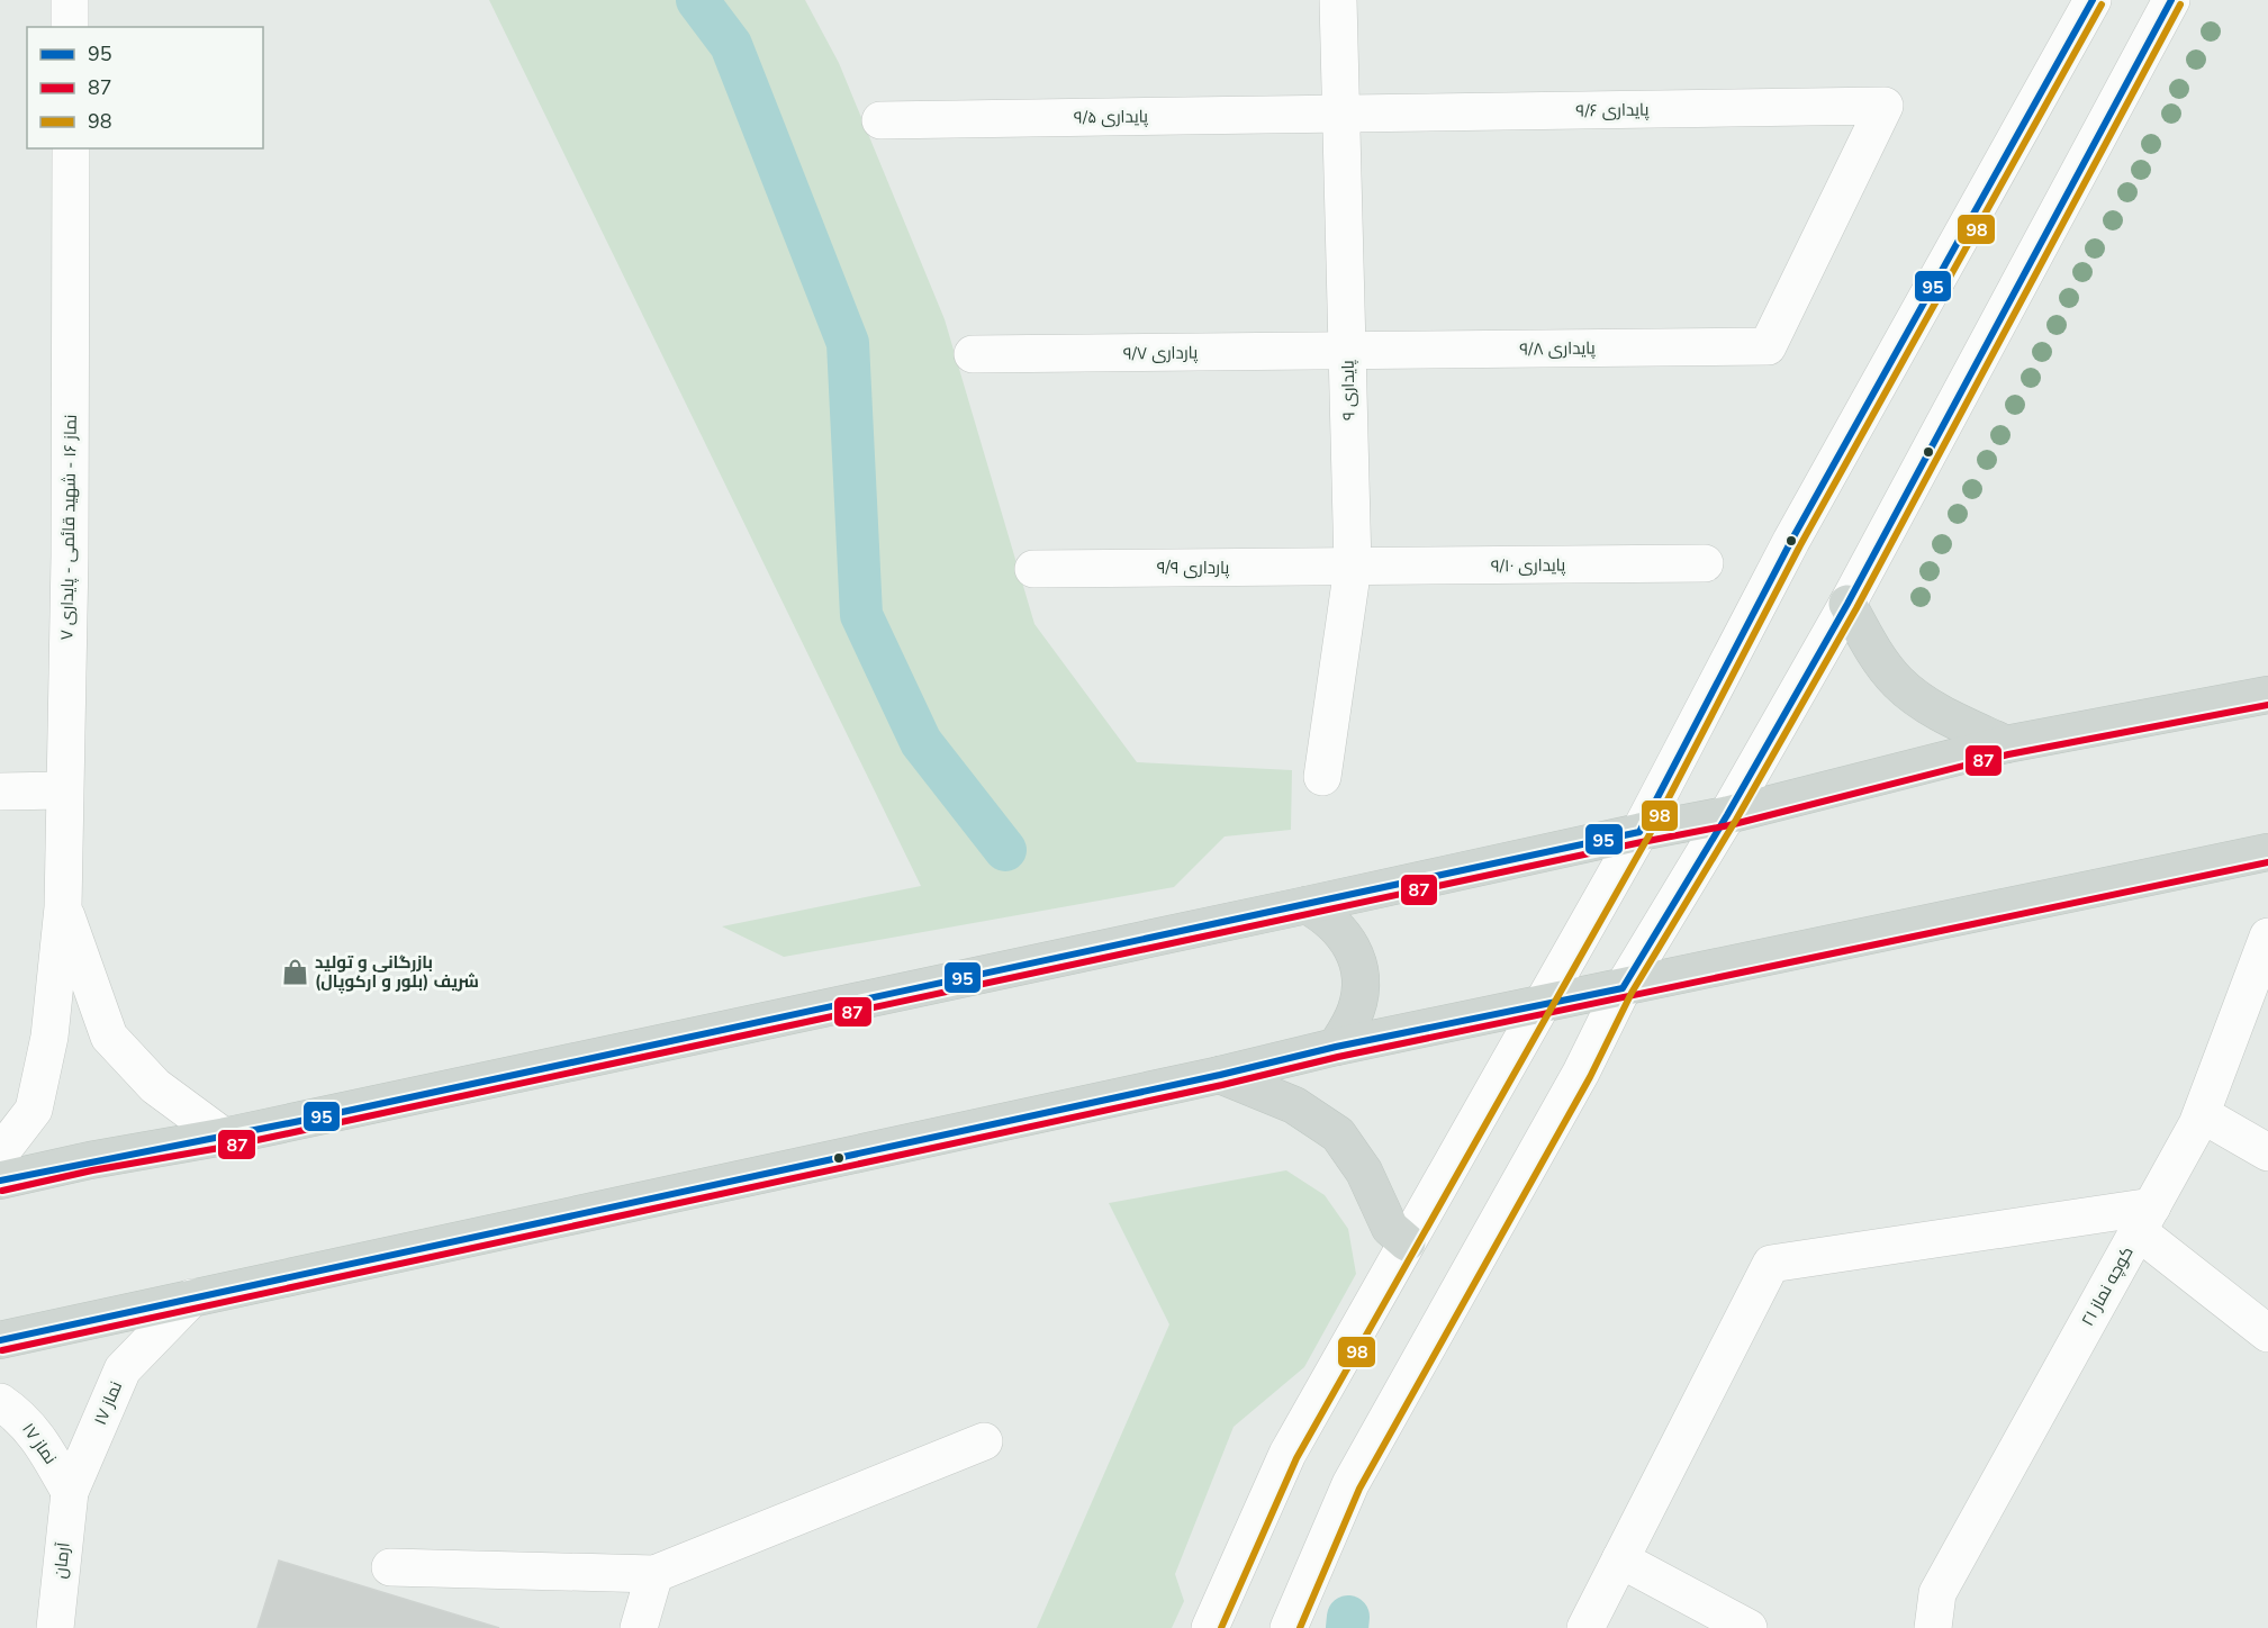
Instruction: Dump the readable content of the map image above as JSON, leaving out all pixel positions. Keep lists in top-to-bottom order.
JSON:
{
  "streets": {
    "street": [
      "پایداری ۹/۶",
      "پایداری ۹/۵",
      "پایداری ۹/۸",
      "پارداری ۹/۷",
      "پایداری ۹",
      "نماز ۱۶ - شهید قائمی - پایداری ۷",
      "پایداری ۹/۱۰",
      "پارداری ۹/۹",
      "کوچه نماز ۲۱",
      "نماز ۱٧",
      "نماز ۱۷",
      "آرمان"
    ]
  },
  "crossings": [
    ["پایداری ۹/۶", "پایداری ۹/۵"],
    ["پایداری ۹/۶", "پایداری ۹/۸"],
    ["پایداری ۹/۶", "پایداری ۹"],
    ["پایداری ۹/۵", "پایداری ۹"],
    ["پایداری ۹/۸", "پارداری ۹/۷"],
    ["پایداری ۹/۸", "پایداری ۹"],
    ["پارداری ۹/۷", "پایداری ۹"],
    ["پایداری ۹", "پایداری ۹/۱۰"],
    ["پایداری ۹", "پارداری ۹/۹"],
    ["پایداری ۹/۱۰", "پارداری ۹/۹"],
    ["نماز ۱٧", "نماز ۱۷"],
    ["نماز ۱٧", "آرمان"],
    ["نماز ۱۷", "آرمان"]
  ],
  "places": {
    "shop": ["بازرگانی و تولید شریف (بلور و ارکوپال)"]
  },
  "lines": ["transit line 95", "transit line 98", "transit line 87"],
  "legend": ["95", "87", "98"]
}
